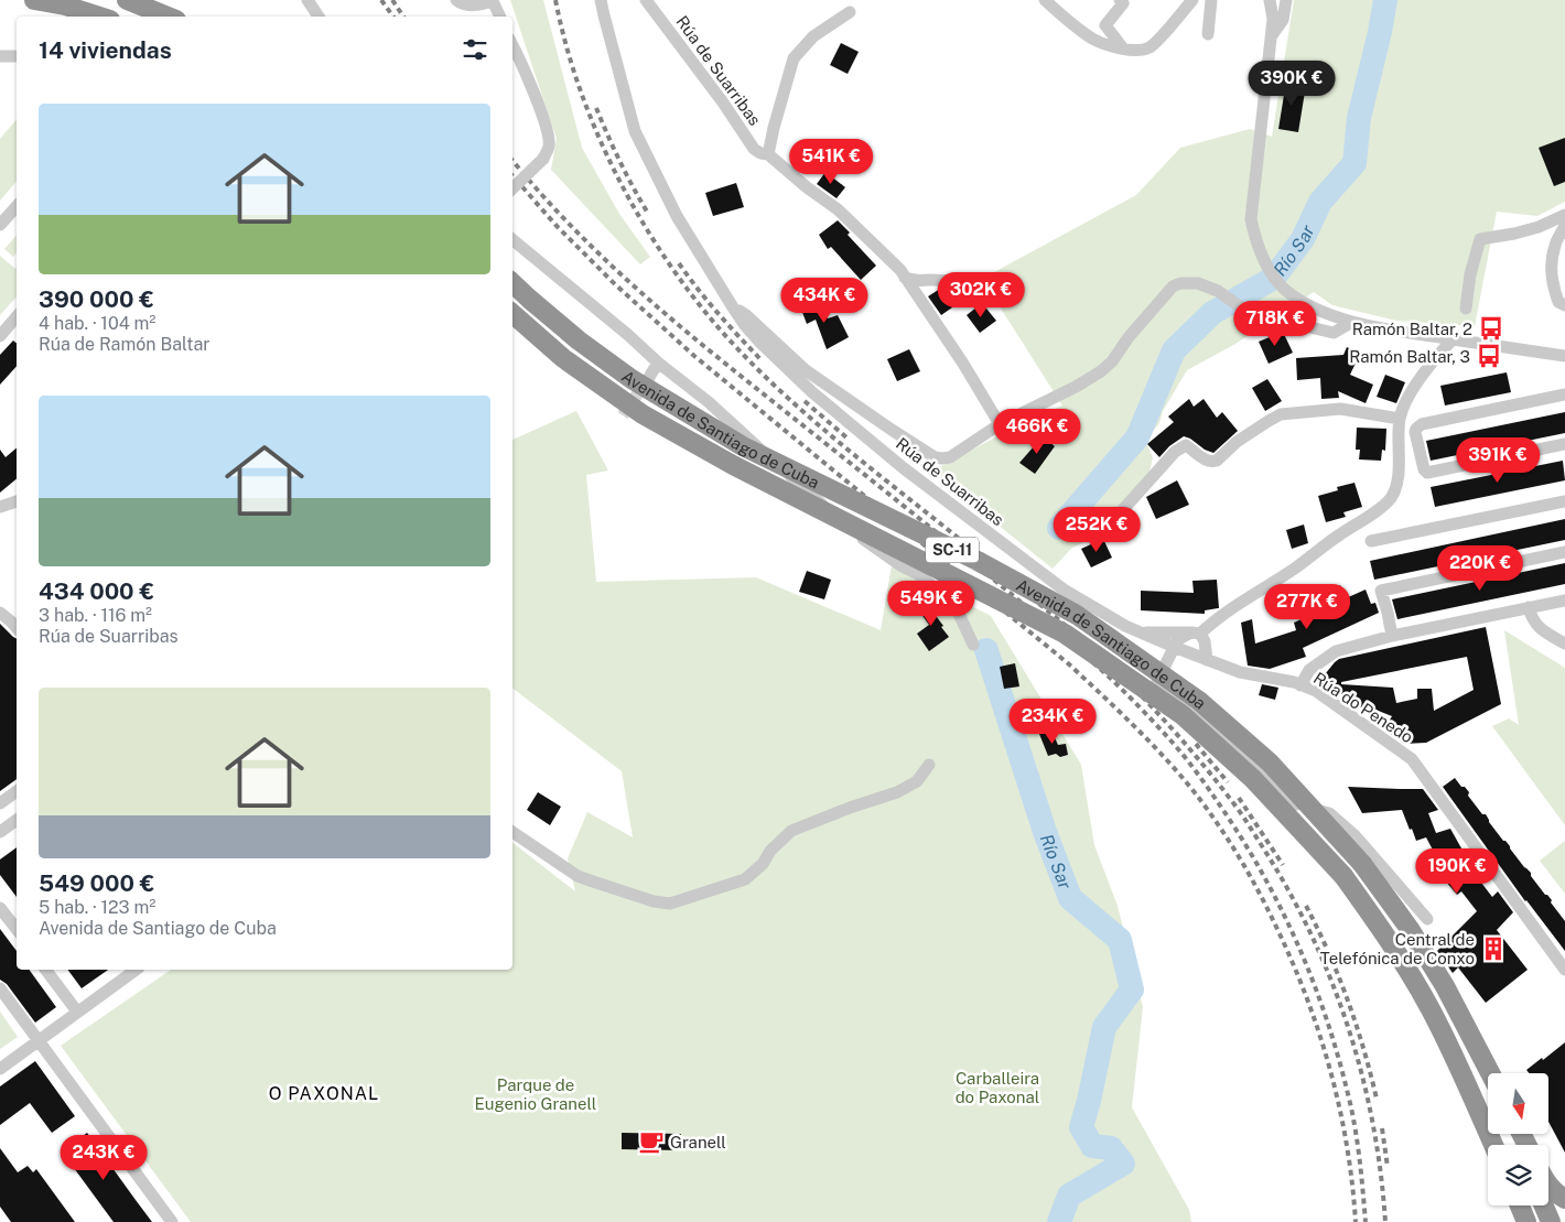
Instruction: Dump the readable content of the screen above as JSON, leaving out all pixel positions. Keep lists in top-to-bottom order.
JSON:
{
  "streets": {
    "highway": ["Avenida de Santiago de Cuba", "SC-11"],
    "street": ["Rúa de Suarribas", "Rúa do Penedo"]
  },
  "crossings": [
    ["Rúa de Suarribas", "Rúa do Penedo"],
    ["Avenida de Santiago de Cuba", "SC-11"]
  ],
  "districts": ["O PAXONAL"],
  "water": ["Río Sar"],
  "parks": ["Carballeira do Paxonal", "Parque de Eugenio Granell"],
  "places": {
    "bus stop": ["Ramón Baltar, 2", "Ramón Baltar, 3"],
    "building": ["Central de Telefónica de Conxo"],
    "cafe": ["Granell"]
  },
  "north": "bottom",
  "page": {
    "heading": "14 viviendas",
    "price": [
      "390K €",
      "541K €",
      "302K €",
      "434K €",
      "718K €",
      "466K €",
      "391K €",
      "252K €",
      "220K €",
      "549K €",
      "277K €",
      "234K €",
      "190K €",
      "243K €"
    ],
    "list": [
      {
        "name": "390 000 €",
        "note": "4 hab. · 104 m² · Rúa de Ramón Baltar"
      },
      {
        "name": "434 000 €",
        "note": "3 hab. · 116 m² · Rúa de Suarribas"
      },
      {
        "name": "549 000 €",
        "note": "5 hab. · 123 m² · Avenida de Santiago de Cuba"
      }
    ]
  }
}
